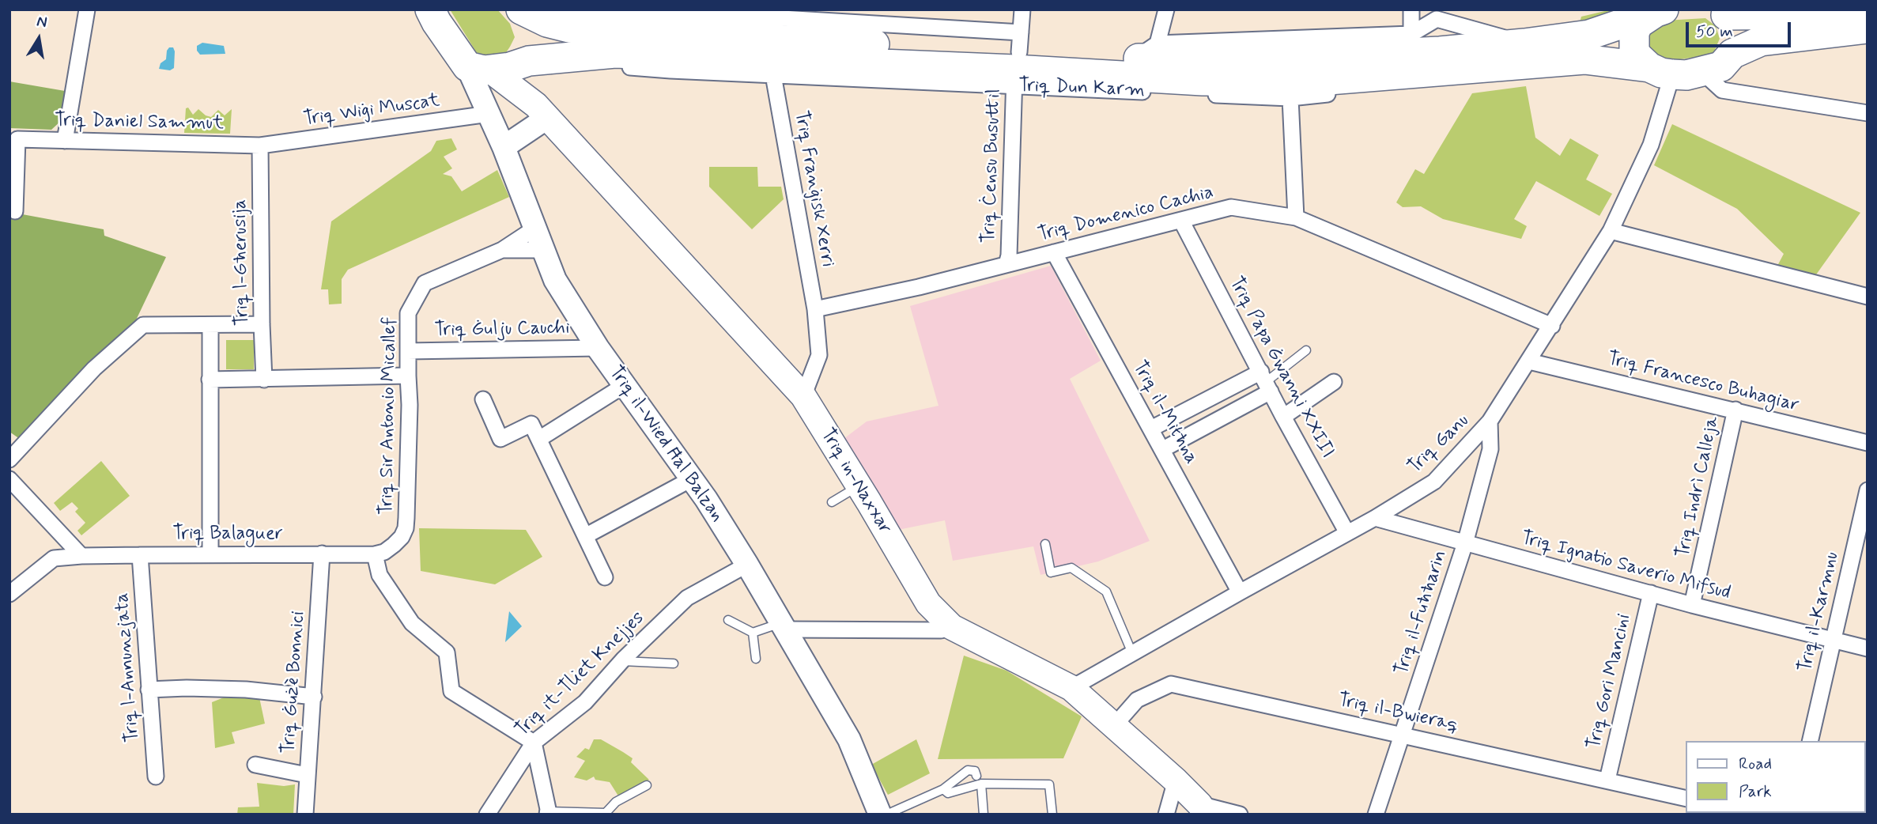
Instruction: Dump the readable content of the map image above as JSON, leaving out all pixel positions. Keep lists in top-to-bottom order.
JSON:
{
  "streets": {
    "highway": ["Triq Dun Karm", "Triq in-Naxxar"],
    "main road": ["Triq il-Wied Ħal Balzan"],
    "street": [
      "Triq Wiġi Muscat",
      "Triq Daniel Sammut",
      "Triq Ċensu Busuttil",
      "Triq Franġisk Xerri",
      "Triq Domenico Cachia",
      "Triq l-Għerusija",
      "Triq Ġulju Cauchi",
      "Triq Papa Ġwanni XXIII",
      "Triq Francesco Buhagiar",
      "Triq il-Mitħna",
      "Triq Sir Antonio Micallef",
      "Triq Ganu",
      "Triq Indrì Calleja",
      "Triq Balaguer",
      "Triq Ignatio Saverio Mifsud",
      "Triq il-Karmnu",
      "Triq il-Fuħħarin",
      "Triq l-Annunzjata",
      "Triq it-Tliet Knejjes",
      "Triq Gori Mancini",
      "Triq Ġużè Bonnici",
      "Triq il-Bwieraq"
    ]
  },
  "crossings": [
    ["Triq Dun Karm", "Triq Ċensu Busuttil"],
    ["Triq Dun Karm", "Triq Franġisk Xerri"],
    ["Triq Dun Karm", "Triq Ganu"],
    ["Triq Wiġi Muscat", "Triq Daniel Sammut"],
    ["Triq Wiġi Muscat", "Triq l-Għerusija"],
    ["Triq Wiġi Muscat", "Triq il-Wied Ħal Balzan"],
    ["Triq Daniel Sammut", "Triq l-Għerusija"],
    ["Triq Ċensu Busuttil", "Triq Domenico Cachia"],
    ["Triq Franġisk Xerri", "Triq Domenico Cachia"],
    ["Triq Domenico Cachia", "Triq Papa Ġwanni XXIII"],
    ["Triq Domenico Cachia", "Triq il-Mitħna"],
    ["Triq Domenico Cachia", "Triq Ganu"],
    ["Triq Ġulju Cauchi", "Triq Sir Antonio Micallef"],
    ["Triq Ġulju Cauchi", "Triq il-Wied Ħal Balzan"],
    ["Triq Papa Ġwanni XXIII", "Triq Ganu"],
    ["Triq Francesco Buhagiar", "Triq Ganu"],
    ["Triq Francesco Buhagiar", "Triq Indrì Calleja"],
    ["Triq il-Mitħna", "Triq Ganu"],
    ["Triq Sir Antonio Micallef", "Triq il-Wied Ħal Balzan"],
    ["Triq Sir Antonio Micallef", "Triq Balaguer"],
    ["Triq il-Wied Ħal Balzan", "Triq in-Naxxar"],
    ["Triq il-Wied Ħal Balzan", "Triq it-Tliet Knejjes"],
    ["Triq Ganu", "Triq in-Naxxar"],
    ["Triq Ganu", "Triq Ignatio Saverio Mifsud"],
    ["Triq Ganu", "Triq il-Fuħħarin"],
    ["Triq in-Naxxar", "Triq il-Bwieraq"],
    ["Triq Indrì Calleja", "Triq Ignatio Saverio Mifsud"],
    ["Triq Balaguer", "Triq l-Annunzjata"],
    ["Triq Balaguer", "Triq Ġużè Bonnici"],
    ["Triq Ignatio Saverio Mifsud", "Triq il-Karmnu"],
    ["Triq Ignatio Saverio Mifsud", "Triq il-Fuħħarin"],
    ["Triq Ignatio Saverio Mifsud", "Triq Gori Mancini"],
    ["Triq il-Fuħħarin", "Triq il-Bwieraq"],
    ["Triq Gori Mancini", "Triq il-Bwieraq"]
  ],
  "legend": ["Road", "Park"],
  "scale_bar": "50 m",
  "north": "top"
}
